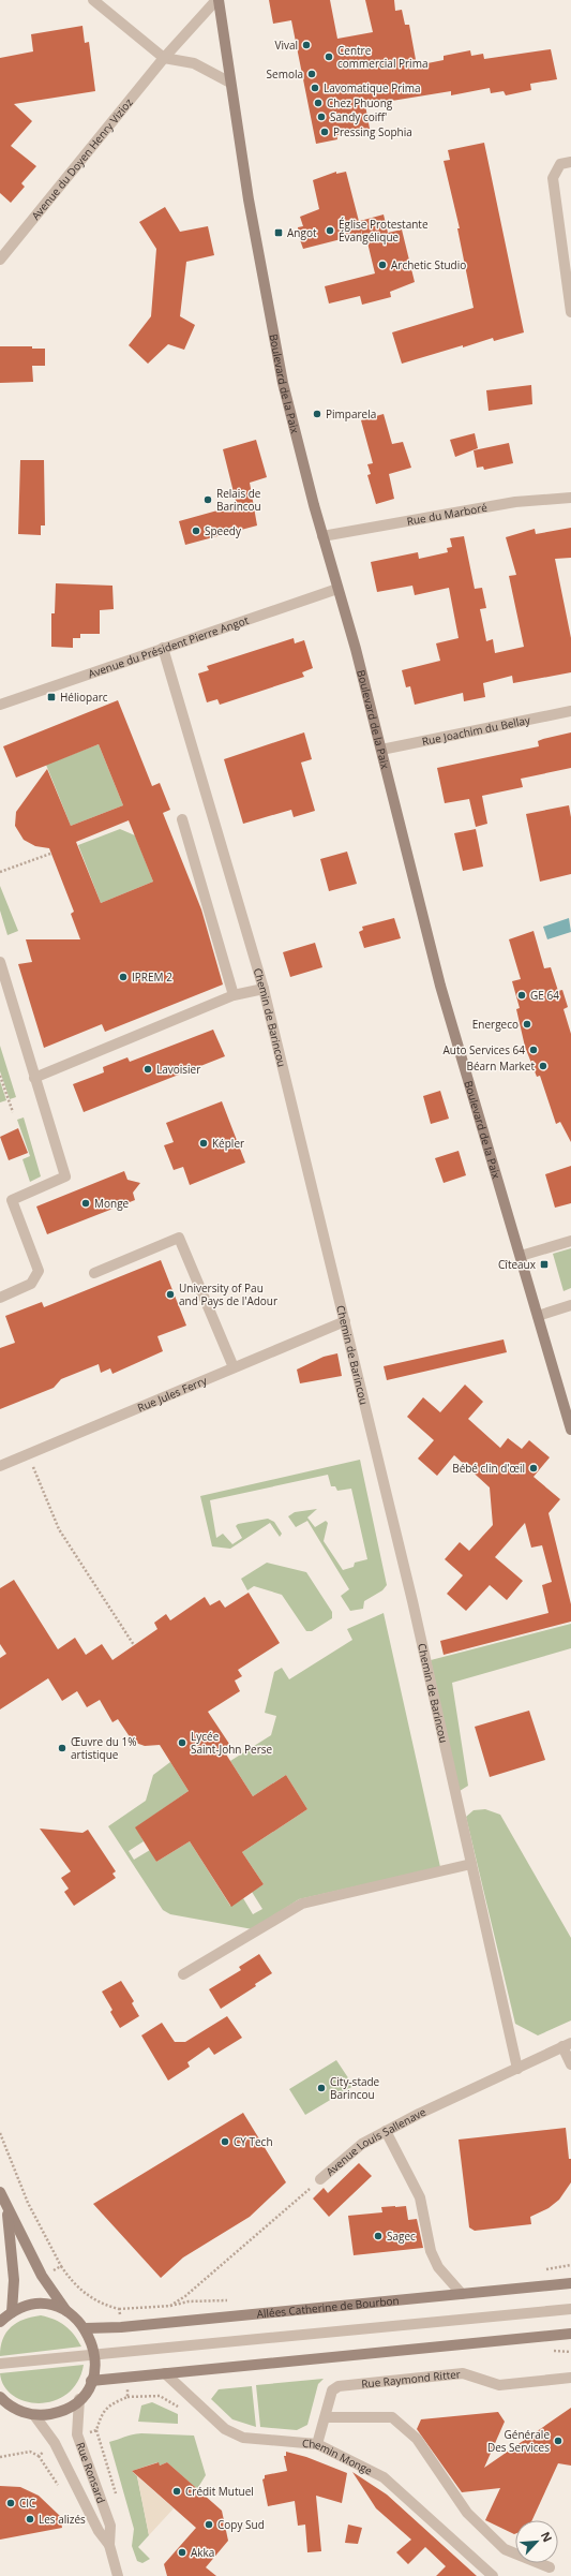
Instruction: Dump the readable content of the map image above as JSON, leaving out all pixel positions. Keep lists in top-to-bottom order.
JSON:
{
  "streets": {
    "main road": ["Boulevard de la Paix", "Allées Catherine de Bourbon"],
    "street": [
      "Avenue du Doyen Henry Vizioz",
      "Rue du Marboré",
      "Avenue du Président Pierre Angot",
      "Rue Joachim du Bellay",
      "Chemin de Barincou",
      "Rue Jules Ferry",
      "Avenue Louis Sallenave",
      "Rue Raymond Ritter",
      "Chemin Monge",
      "Rue Ronsard"
    ]
  },
  "crossings": [
    ["Avenue du Doyen Henry Vizioz", "Boulevard de la Paix"],
    ["Boulevard de la Paix", "Rue du Marboré"],
    ["Boulevard de la Paix", "Avenue du Président Pierre Angot"],
    ["Boulevard de la Paix", "Rue Joachim du Bellay"],
    ["Avenue du Président Pierre Angot", "Chemin de Barincou"],
    ["Chemin de Barincou", "Rue Jules Ferry"],
    ["Chemin de Barincou", "Avenue Louis Sallenave"],
    ["Rue Raymond Ritter", "Chemin Monge"]
  ],
  "places": {
    "other": [
      "Vival",
      "Centre commercial Prima",
      "Semola",
      "Lavomatique Prima",
      "Chez Phuong",
      "Sandy coiff'",
      "Pressing Sophia",
      "Église Protestante Évangélique",
      "Archetic Studio",
      "Pimparela",
      "Relais de Barincou",
      "Speedy",
      "IPREM 2",
      "GE 64",
      "Energeco",
      "Auto Services 64",
      "Béarn Market",
      "Lavoisier",
      "Képler",
      "Monge",
      "University of Pau and Pays de l'Adour",
      "Bébé clin d'œil",
      "Lycée Saint-John Perse",
      "Œuvre du 1% artistique",
      "City-stade Barincou",
      "CY Tech",
      "Sagec",
      "Générale Des Services",
      "Crédit Mutuel",
      "CIC",
      "Les alizés",
      "Copy Sud",
      "Akka"
    ],
    "transit": ["Angot", "Hélioparc", "Cîteaux"]
  },
  "north": "top right"
}
